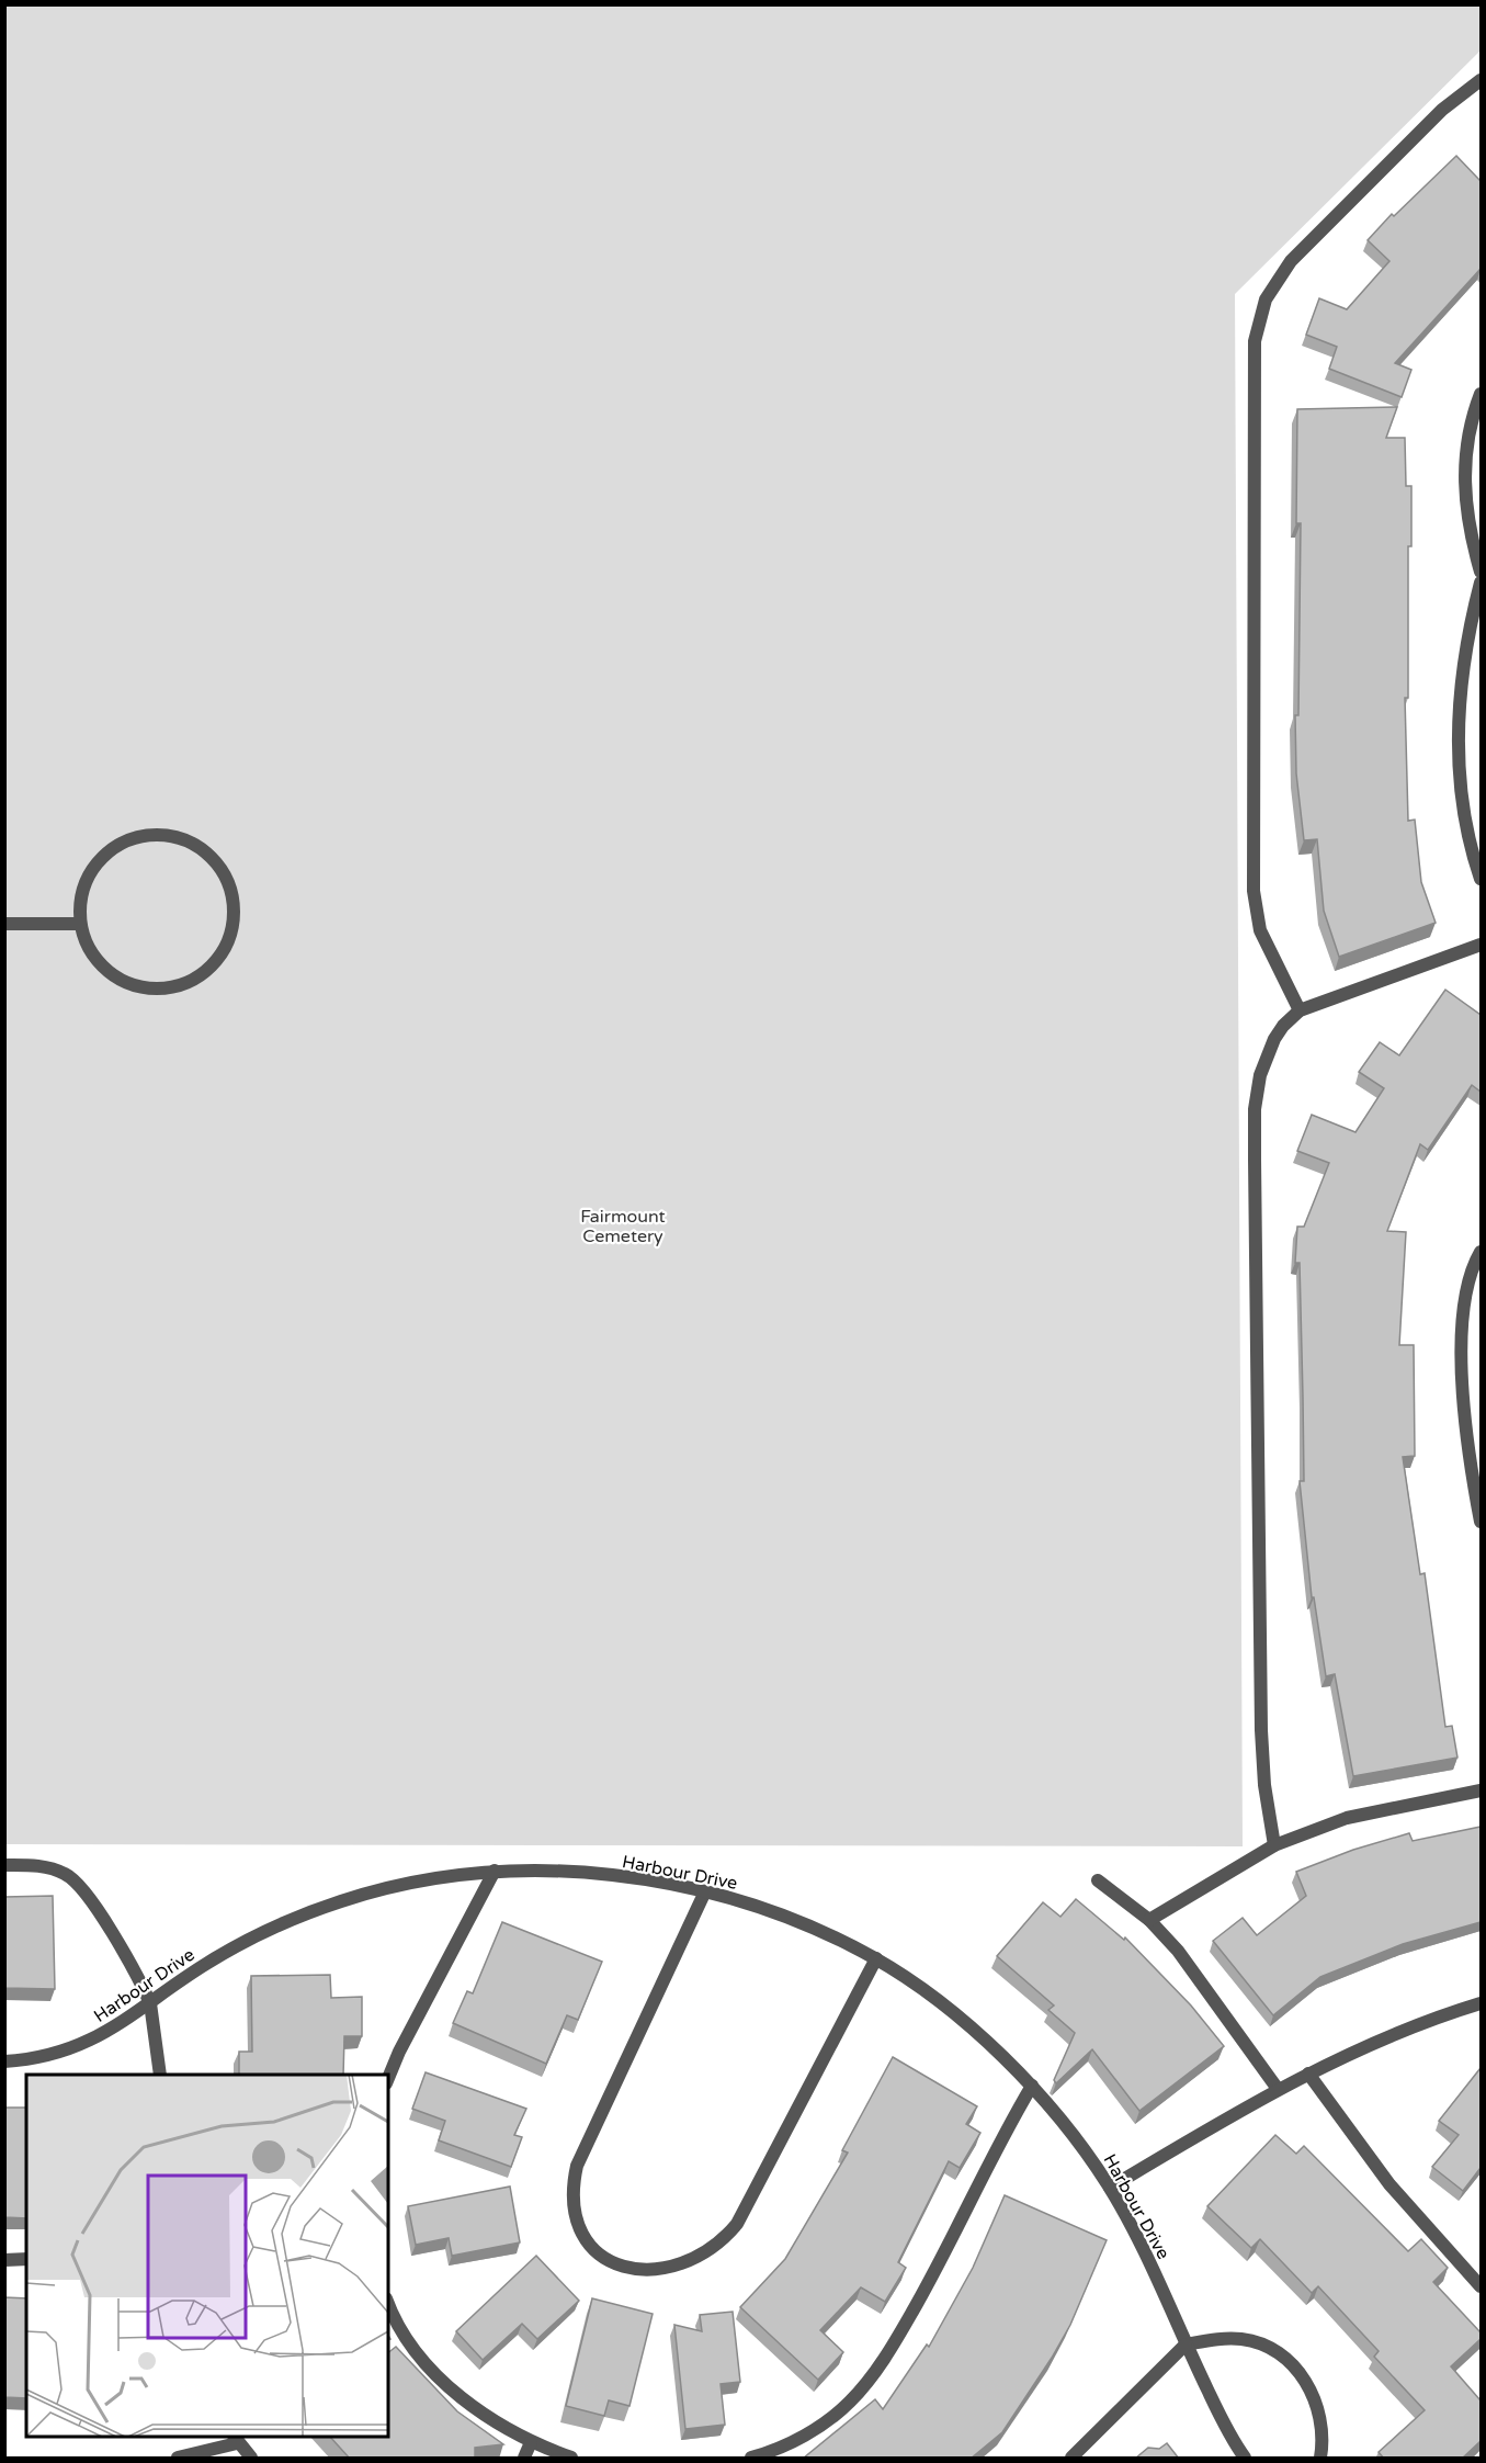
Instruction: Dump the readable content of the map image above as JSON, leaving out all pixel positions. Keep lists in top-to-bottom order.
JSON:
{
  "streets": {
    "street": ["Harbour Drive"]
  },
  "parks": ["Fairmount Cemetery"]
}
